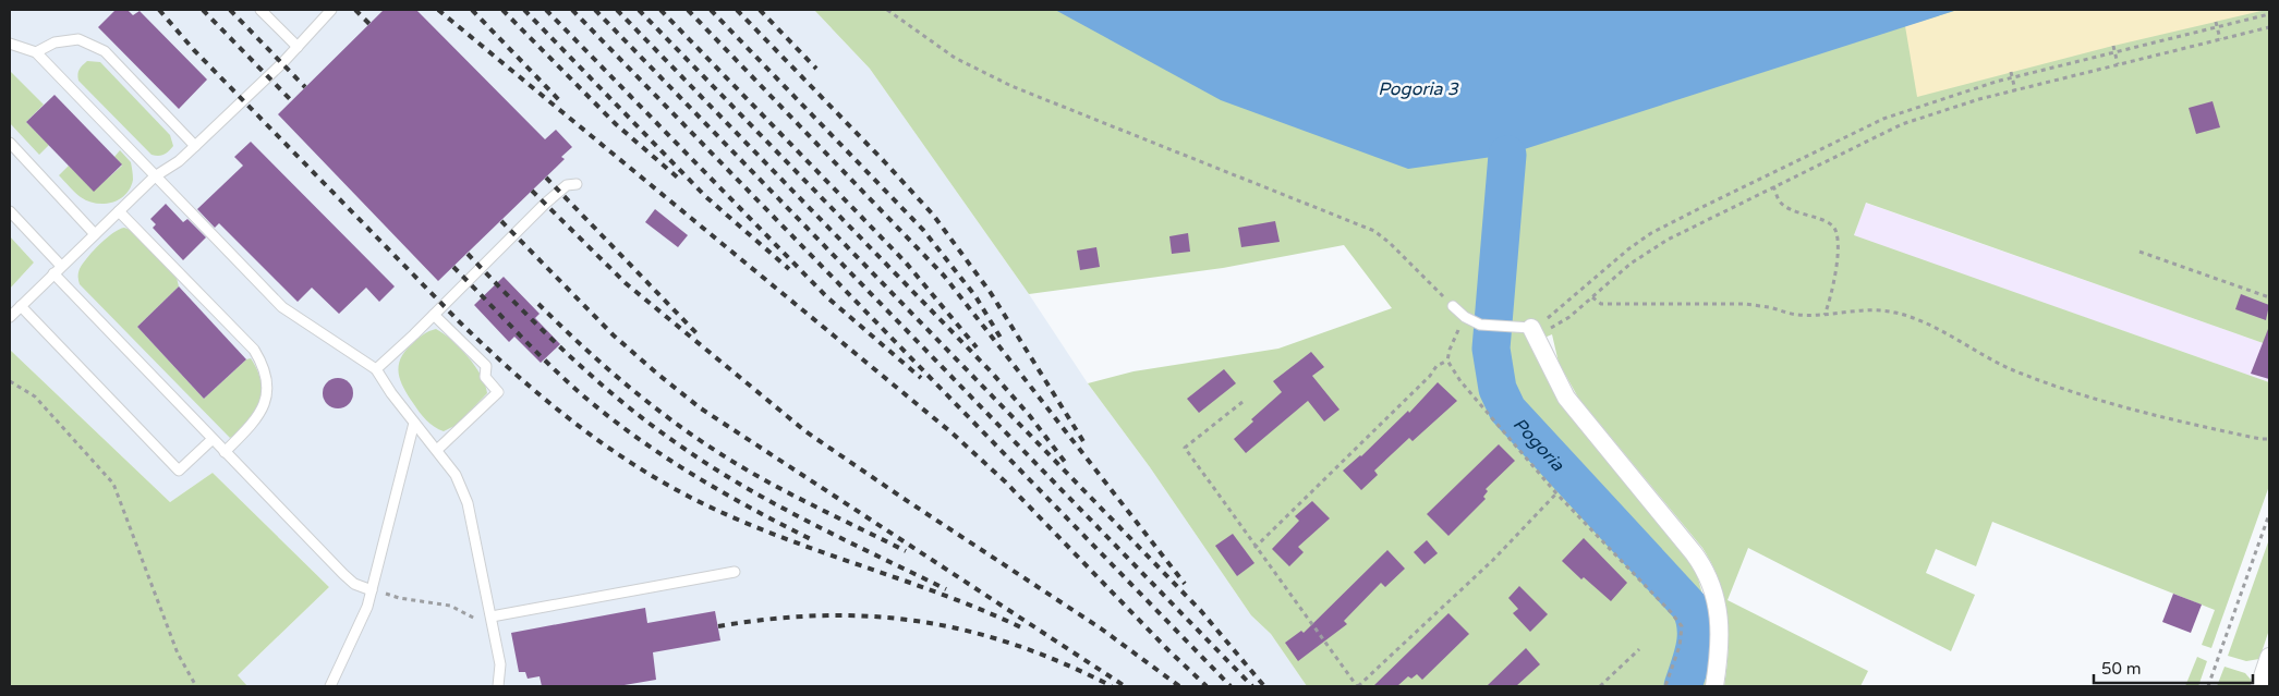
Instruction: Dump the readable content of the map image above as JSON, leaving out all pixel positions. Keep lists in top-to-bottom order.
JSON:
{
  "water": ["Pogoria 3", "Pogoria"],
  "scale_bar": "50 m"
}
